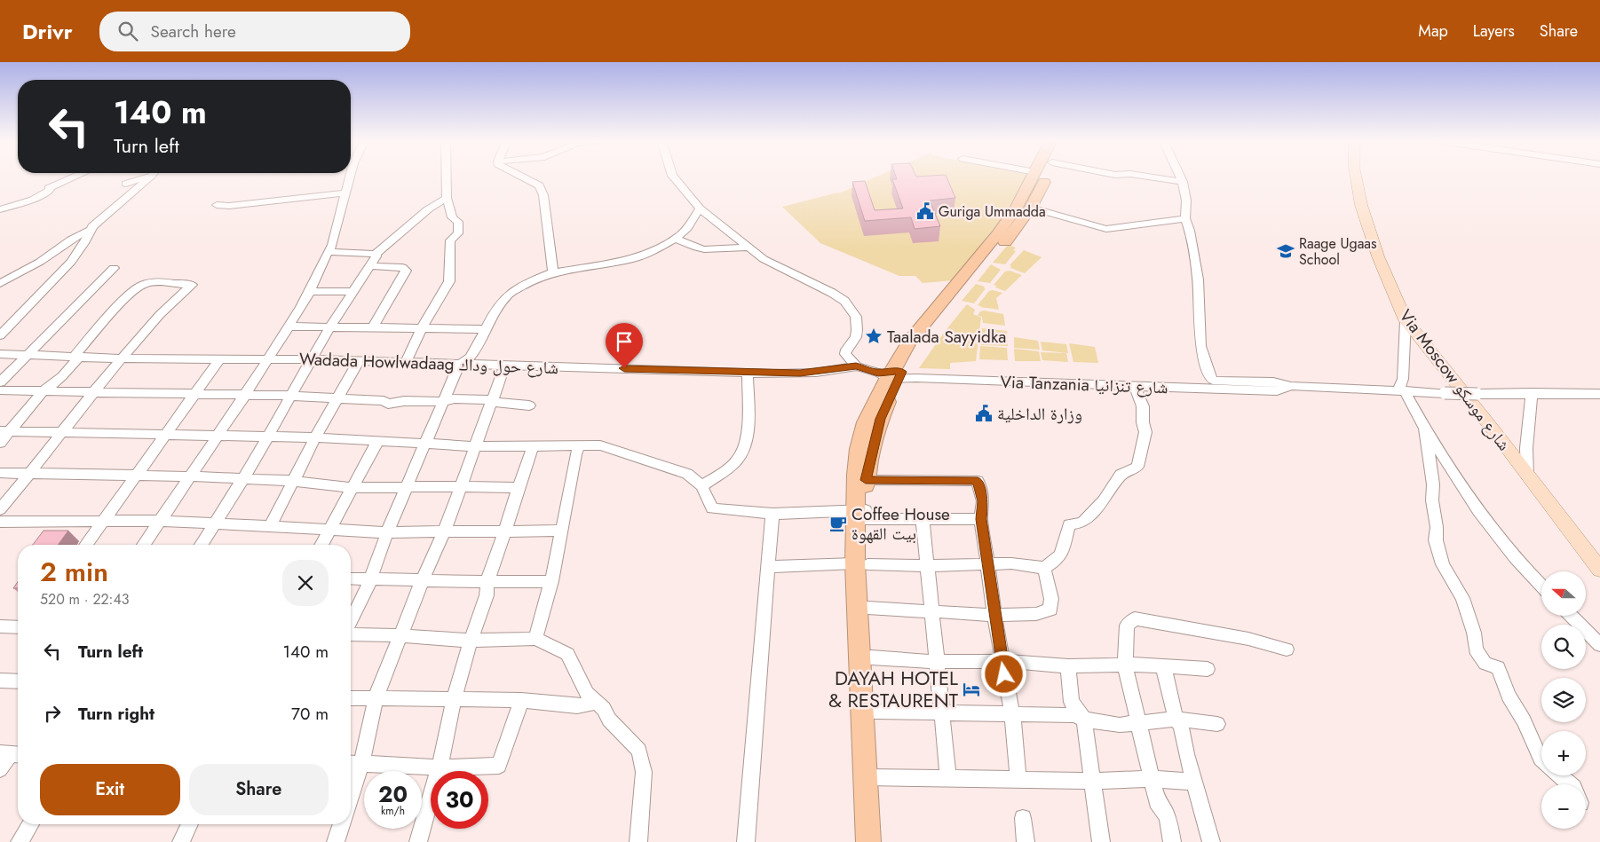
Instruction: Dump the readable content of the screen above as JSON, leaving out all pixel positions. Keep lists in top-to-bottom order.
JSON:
{
  "streets": {
    "main road": ["Via Moscow شارع موسكو"],
    "street": ["Wadada Howlwadaag شارع حول وداك", "Via Tanzania شارع تنزانيا"]
  },
  "crossings": [
    ["Wadada Howlwadaag شارع حول وداك", "Via Tanzania شارع تنزانيا"]
  ],
  "places": {
    "public building": ["Guriga Ummadda", "وزارة الداخلية"],
    "school or university": ["Raage Ugaas School"],
    "place": ["Taalada Sayyidka"],
    "cafe": ["Coffee House بيت القهوة"],
    "hotel": ["DAYAH HOTEL & RESTAURENT"]
  },
  "north": "left",
  "page": {
    "header": "Drivr",
    "search": "Search here",
    "nav": ["Map", "Layers", "Share"],
    "turn": ["140 m", "Turn left"],
    "heading": ["2 min", "520 m · 22:43"],
    "map_buttons": ["+", "−"],
    "list": [
      {
        "name": "Turn left",
        "value": "140 m"
      },
      {
        "name": "Turn right",
        "value": "70 m"
      }
    ],
    "buttons": ["Exit", "Share"],
    "speed": "20 km/h",
    "limit": "30"
  }
}
